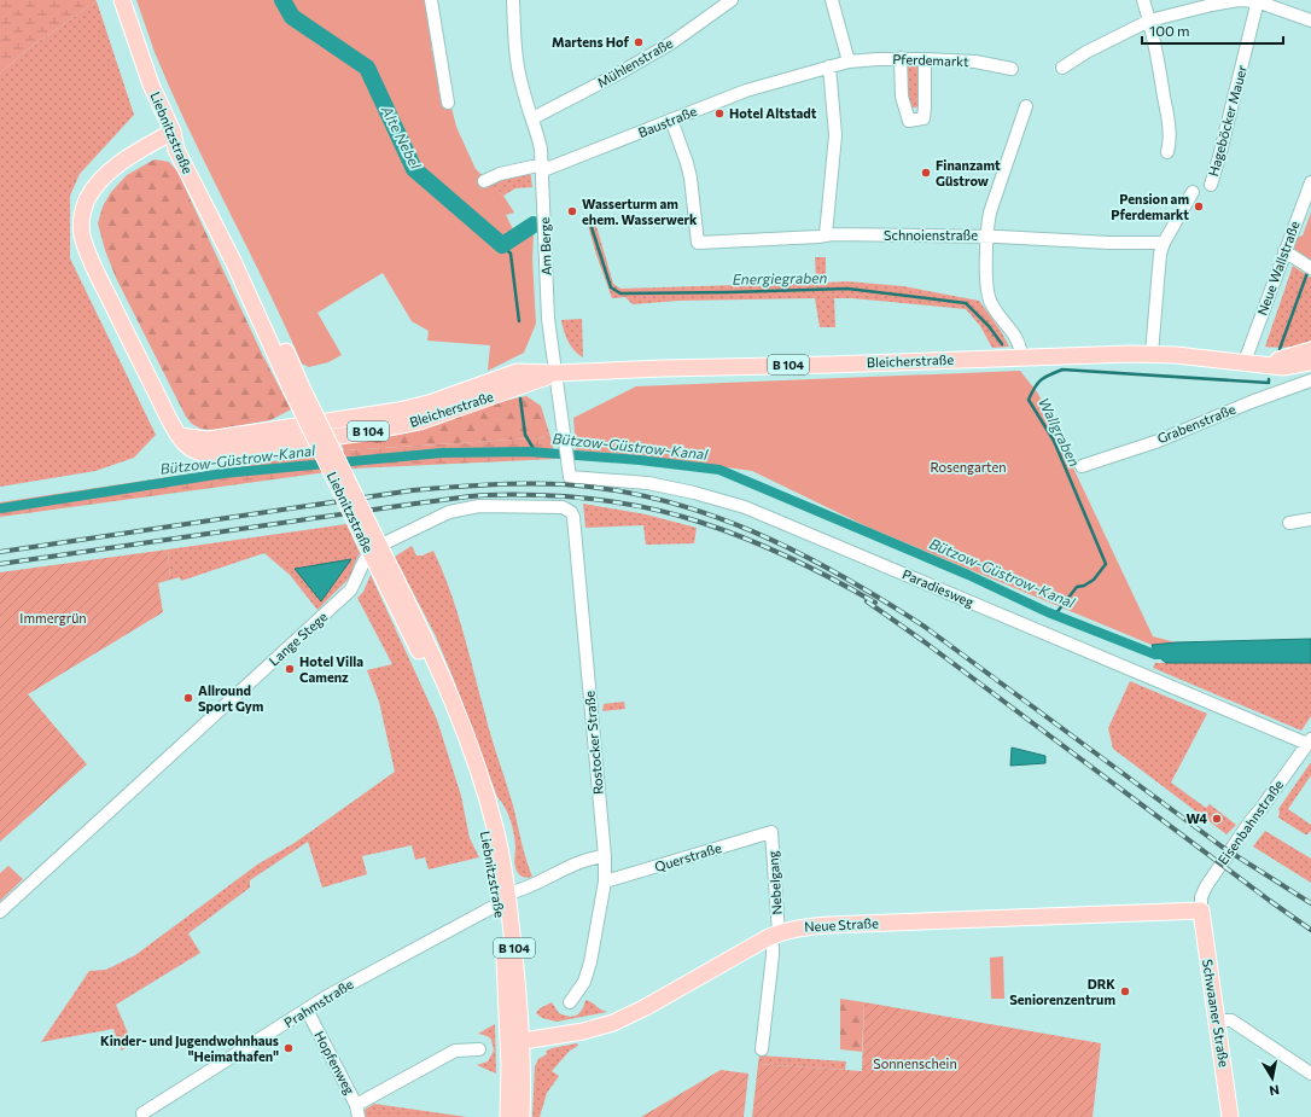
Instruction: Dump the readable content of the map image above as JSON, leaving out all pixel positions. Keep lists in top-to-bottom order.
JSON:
{
  "streets": {
    "main road": [
      "Liebnitzstraße",
      "Bleicherstraße",
      "B 104",
      "Neue Straße",
      "Schwaaner Straße"
    ],
    "street": [
      "Pferdemarkt",
      "Mühlenstraße",
      "Hageböcker Mauer",
      "Baustraße",
      "Schnoienstraße",
      "Am Berge",
      "Neue Wallstraße",
      "Grabenstraße",
      "Paradiesweg",
      "Lange Stege",
      "Rostocker Straße",
      "Eisenbahnstraße",
      "Querstraße",
      "Nebelgang",
      "Prahmstraße",
      "Hopfenweg"
    ]
  },
  "crossings": [
    ["Pferdemarkt", "Baustraße"],
    ["Mühlenstraße", "Am Berge"],
    ["Baustraße", "Schnoienstraße"],
    ["Baustraße", "Am Berge"],
    ["Liebnitzstraße", "Bleicherstraße"],
    ["Liebnitzstraße", "B 104"],
    ["Liebnitzstraße", "Neue Straße"],
    ["Liebnitzstraße", "Prahmstraße"],
    ["Am Berge", "Bleicherstraße"],
    ["Am Berge", "Paradiesweg"],
    ["B 104", "Neue Straße"],
    ["Paradiesweg", "Eisenbahnstraße"],
    ["Lange Stege", "Rostocker Straße"],
    ["Rostocker Straße", "Querstraße"],
    ["Rostocker Straße", "Prahmstraße"],
    ["Eisenbahnstraße", "Neue Straße"],
    ["Eisenbahnstraße", "Schwaaner Straße"],
    ["Querstraße", "Nebelgang"],
    ["Nebelgang", "Neue Straße"],
    ["Neue Straße", "Schwaaner Straße"],
    ["Prahmstraße", "Hopfenweg"]
  ],
  "water": [
    "Alte Nebel",
    "Energiegraben",
    "Wallgraben",
    "Bützow-Güstrow-Kanal"
  ],
  "parks": ["Rosengarten", "Immergrün", "Sonnenschein"],
  "places": [
    "Martens Hof",
    "Hotel Altstadt",
    "Finanzamt Güstrow",
    "Pension am Pferdemarkt",
    "Wasserturm am ehem. Wasserwerk",
    "Hotel Villa Camenz",
    "Allround Sport Gym",
    "W4",
    "DRK Seniorenzentrum",
    "Kinder- und Jugendwohnhaus \"Heimathafen\""
  ],
  "scale_bar": "100 m",
  "north": "bottom"
}
